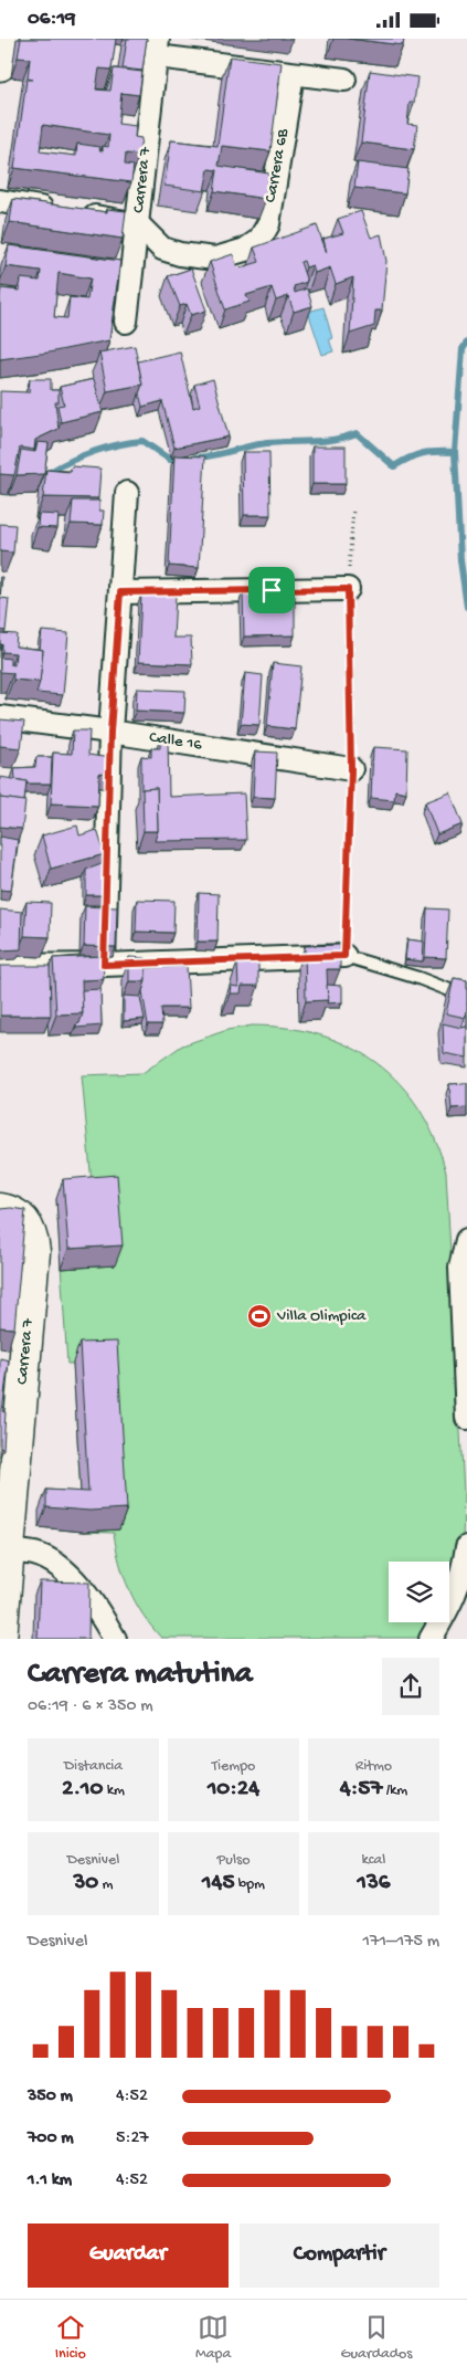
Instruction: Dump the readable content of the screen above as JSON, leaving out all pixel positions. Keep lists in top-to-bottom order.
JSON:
{
  "streets": {
    "street": ["Carrera 6B", "Carrera 7", "Calle 16"]
  },
  "crossings": [
    ["Carrera 6B", "Carrera 7"]
  ],
  "places": {
    "sports": ["Villa Olimpica"]
  },
  "page": {
    "status": "06:19",
    "heading": ["Carrera matutina", "06:19 · 6 × 350 m"],
    "stats": [
      ["Distancia", "2.10 km"],
      ["Tiempo", "10:24"],
      ["Ritmo", "4:57 /km"],
      ["Desnivel", "30 m"],
      ["Pulso", "145 bpm"],
      ["kcal", "136"]
    ],
    "chart": ["Desnivel", "171–175 m"],
    "list": [
      {
        "name": "350 m",
        "note": "4:52"
      },
      {
        "name": "700 m",
        "note": "5:27"
      },
      {
        "name": "1.1 km",
        "note": "4:52"
      }
    ],
    "buttons": ["Guardar", "Compartir"],
    "tabs": ["Inicio", "Mapa", "Guardados"]
  }
}
